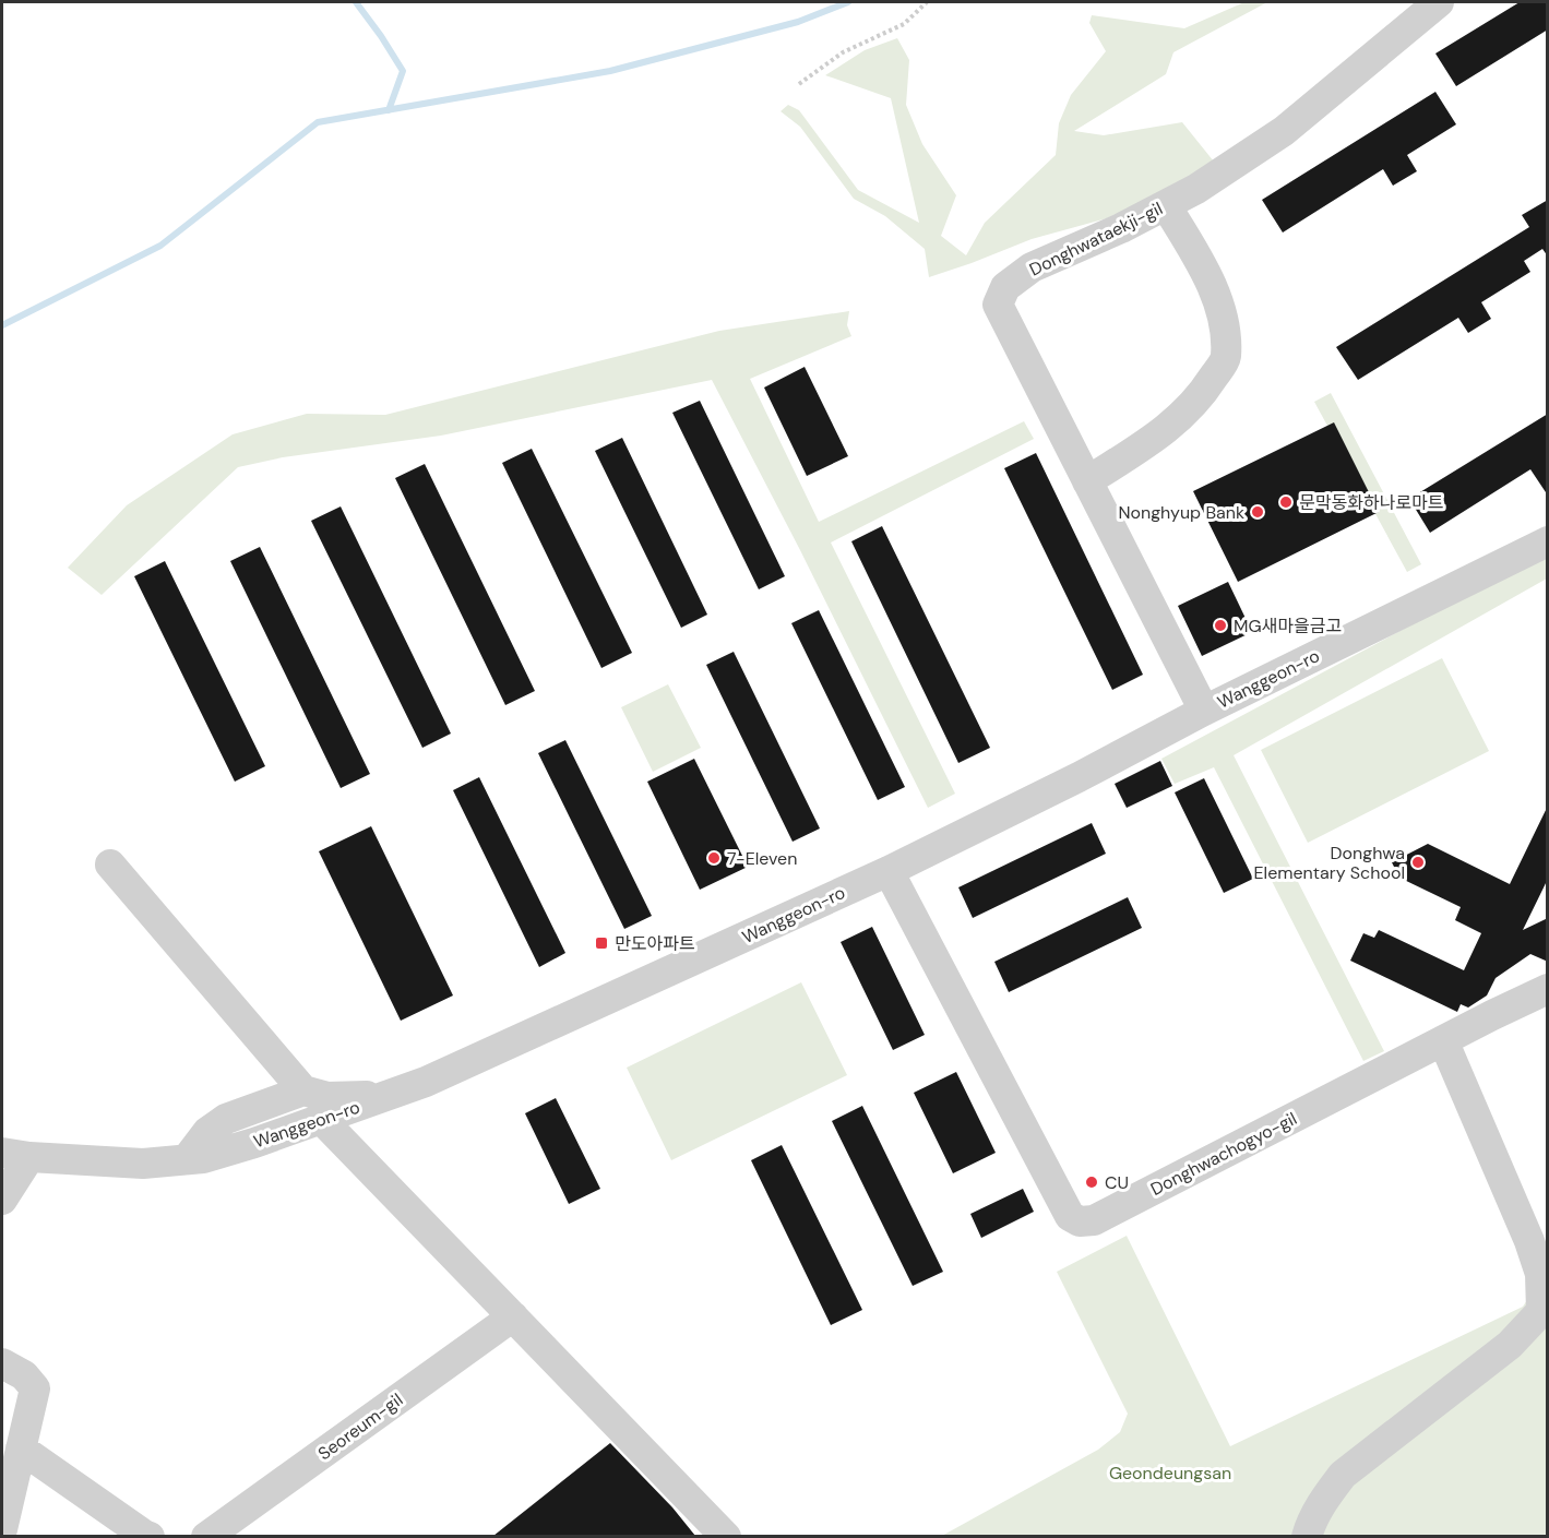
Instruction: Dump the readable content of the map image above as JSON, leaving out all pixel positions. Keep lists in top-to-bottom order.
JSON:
{
  "streets": {
    "street": [
      "Donghwataekji-gil",
      "Wanggeon-ro",
      "Donghwachogyo-gil",
      "Seoreum-gil"
    ]
  },
  "crossings": [
    ["Donghwataekji-gil", "Wanggeon-ro"],
    ["Wanggeon-ro", "Donghwachogyo-gil"]
  ],
  "parks": ["Geondeungsan"],
  "places": {
    "other": [
      "문막동화하나로마트",
      "Nonghyup Bank",
      "MG새마을금고",
      "7-Eleven",
      "Donghwa Elementary School",
      "CU"
    ],
    "transit": ["만도아파트"]
  }
}
